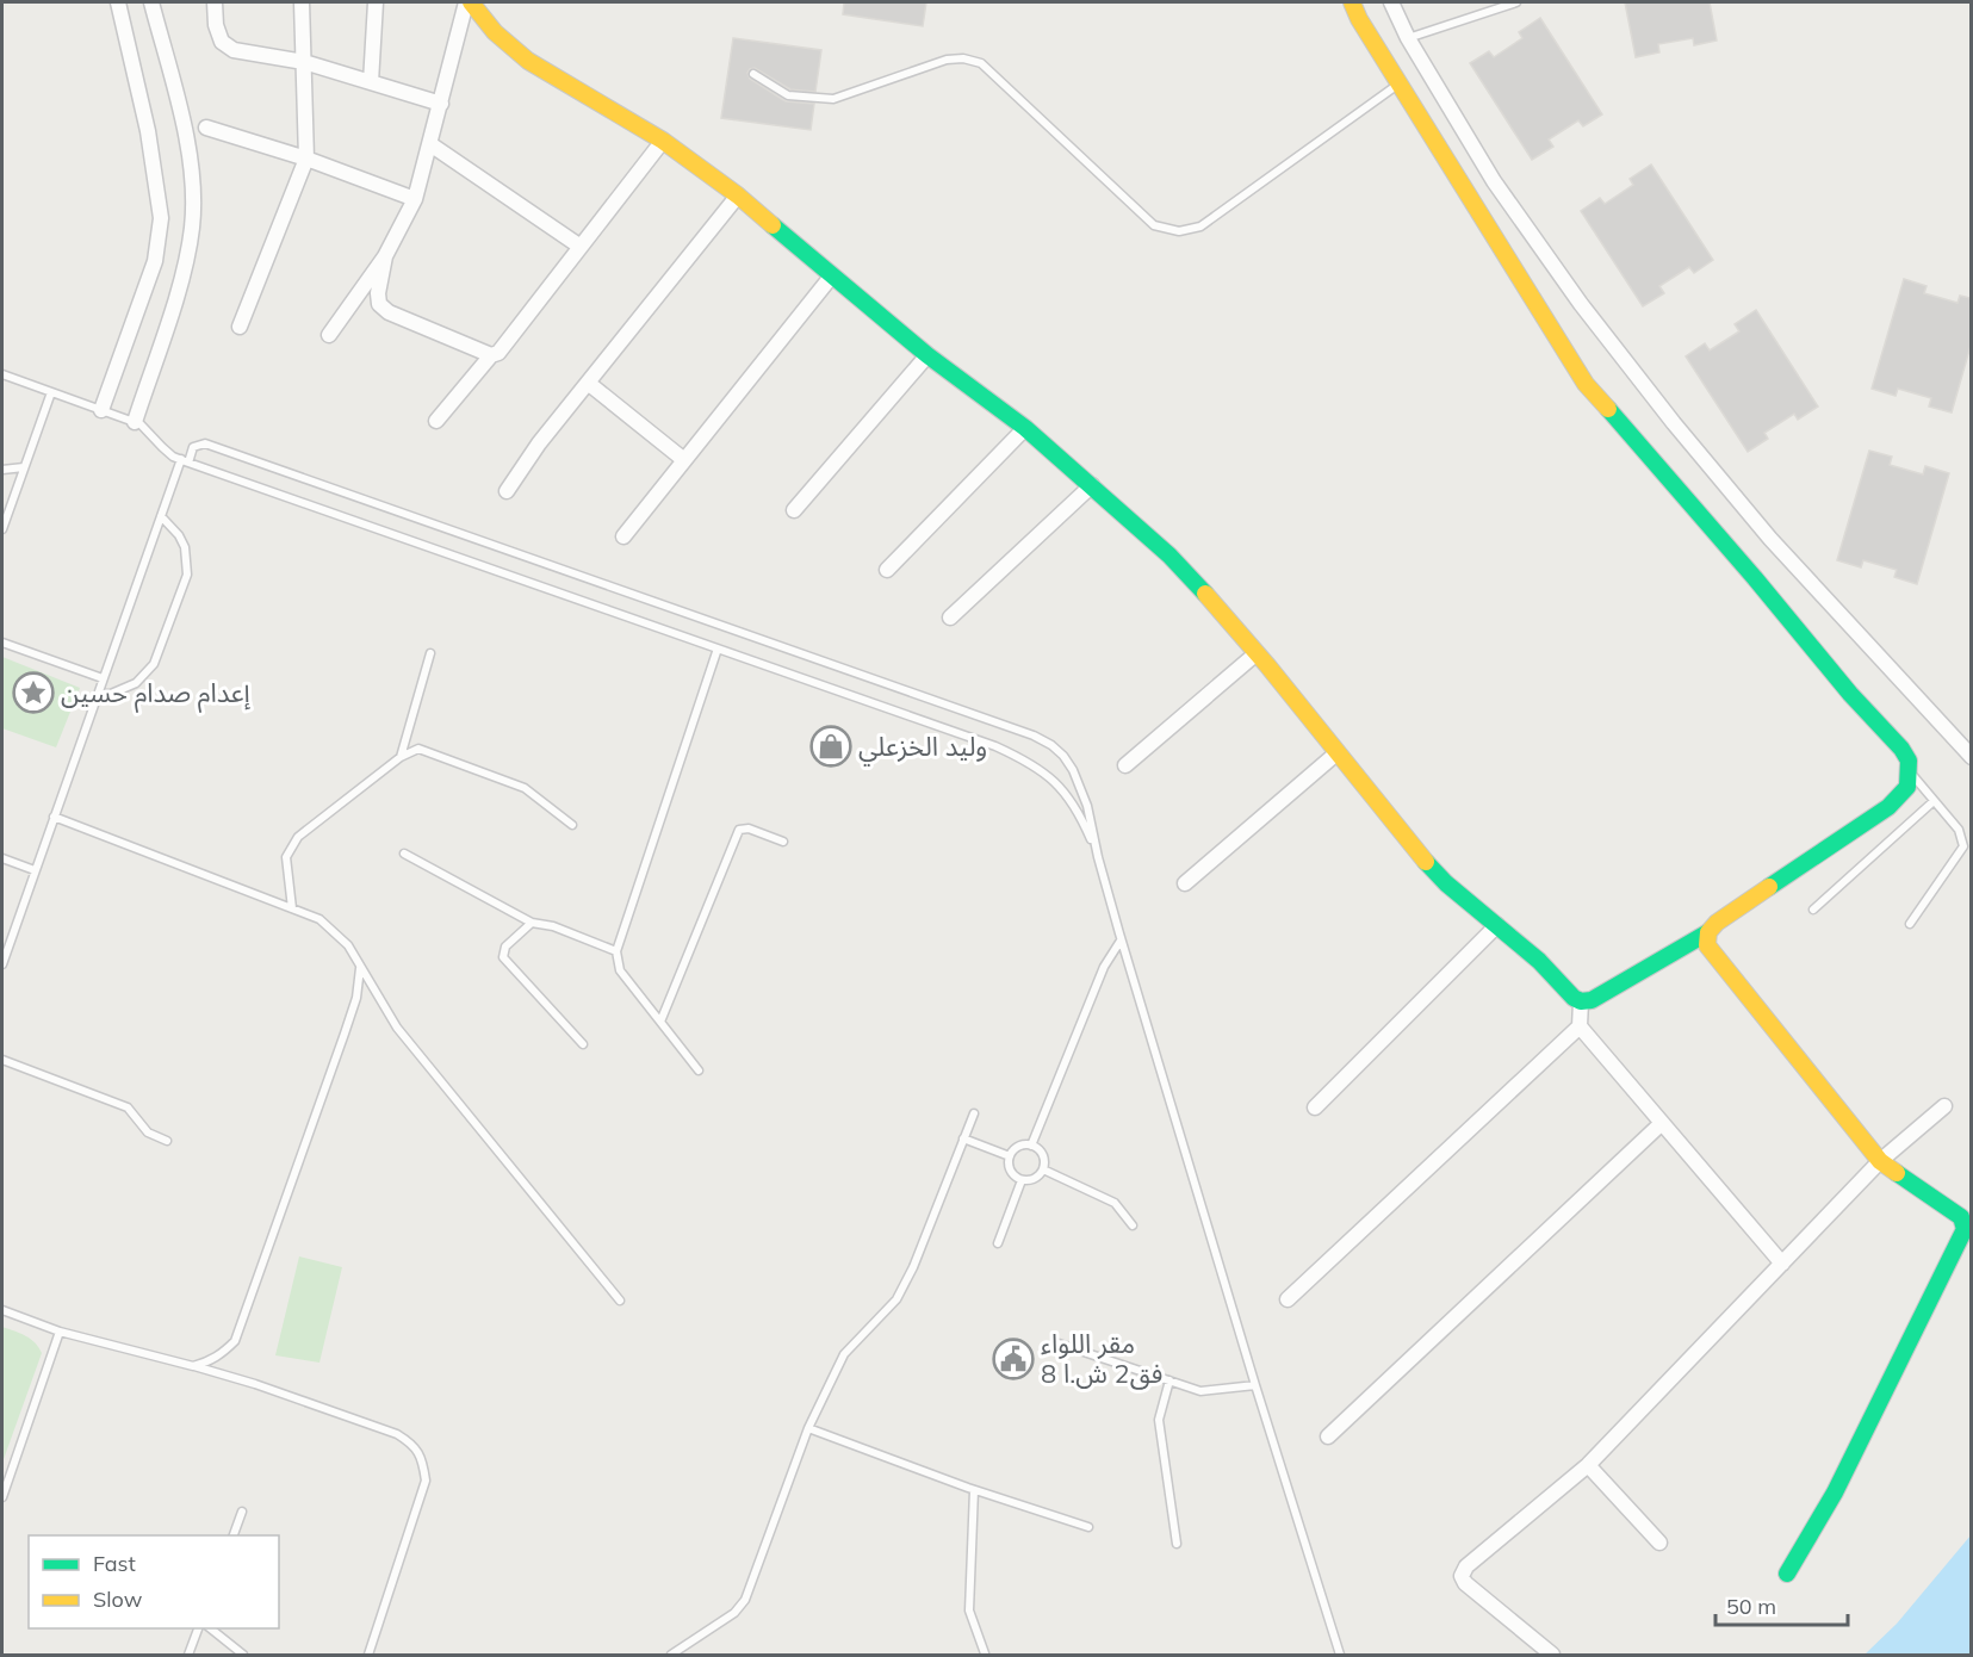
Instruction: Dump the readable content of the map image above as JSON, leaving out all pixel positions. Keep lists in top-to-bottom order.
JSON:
{
  "places": {
    "place": ["إعدام صدام حسين"],
    "shop": ["وليد الخزعلي"],
    "public building": ["مقر اللواء 8 فق2 ش.ا"]
  },
  "legend": ["Fast", "Slow"],
  "scale_bar": "50 m"
}
